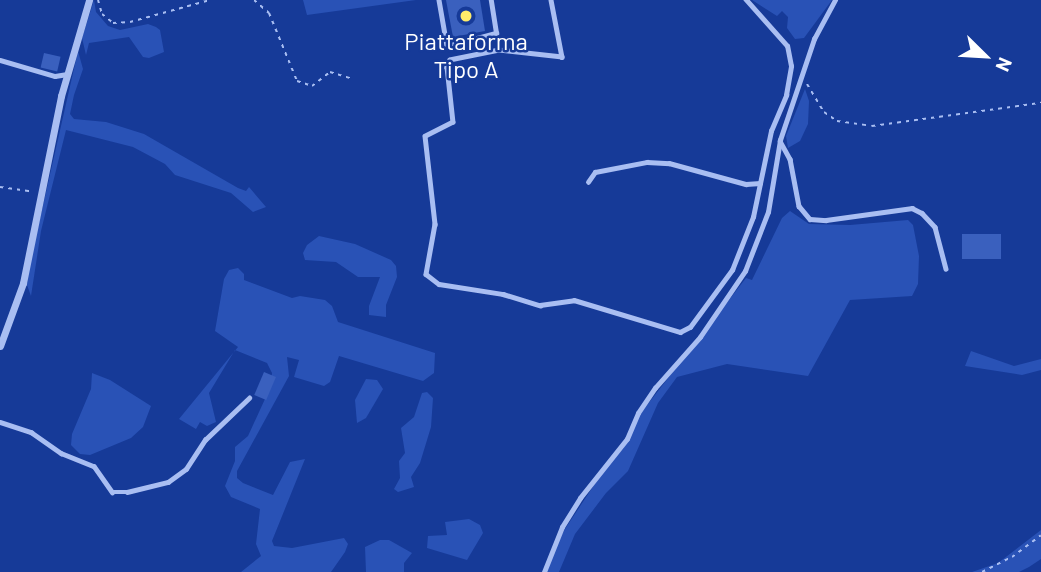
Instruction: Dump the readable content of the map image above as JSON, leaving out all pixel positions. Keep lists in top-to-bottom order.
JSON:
{
  "places": ["Piattaforma Tipo A"],
  "north": "bottom right"
}
